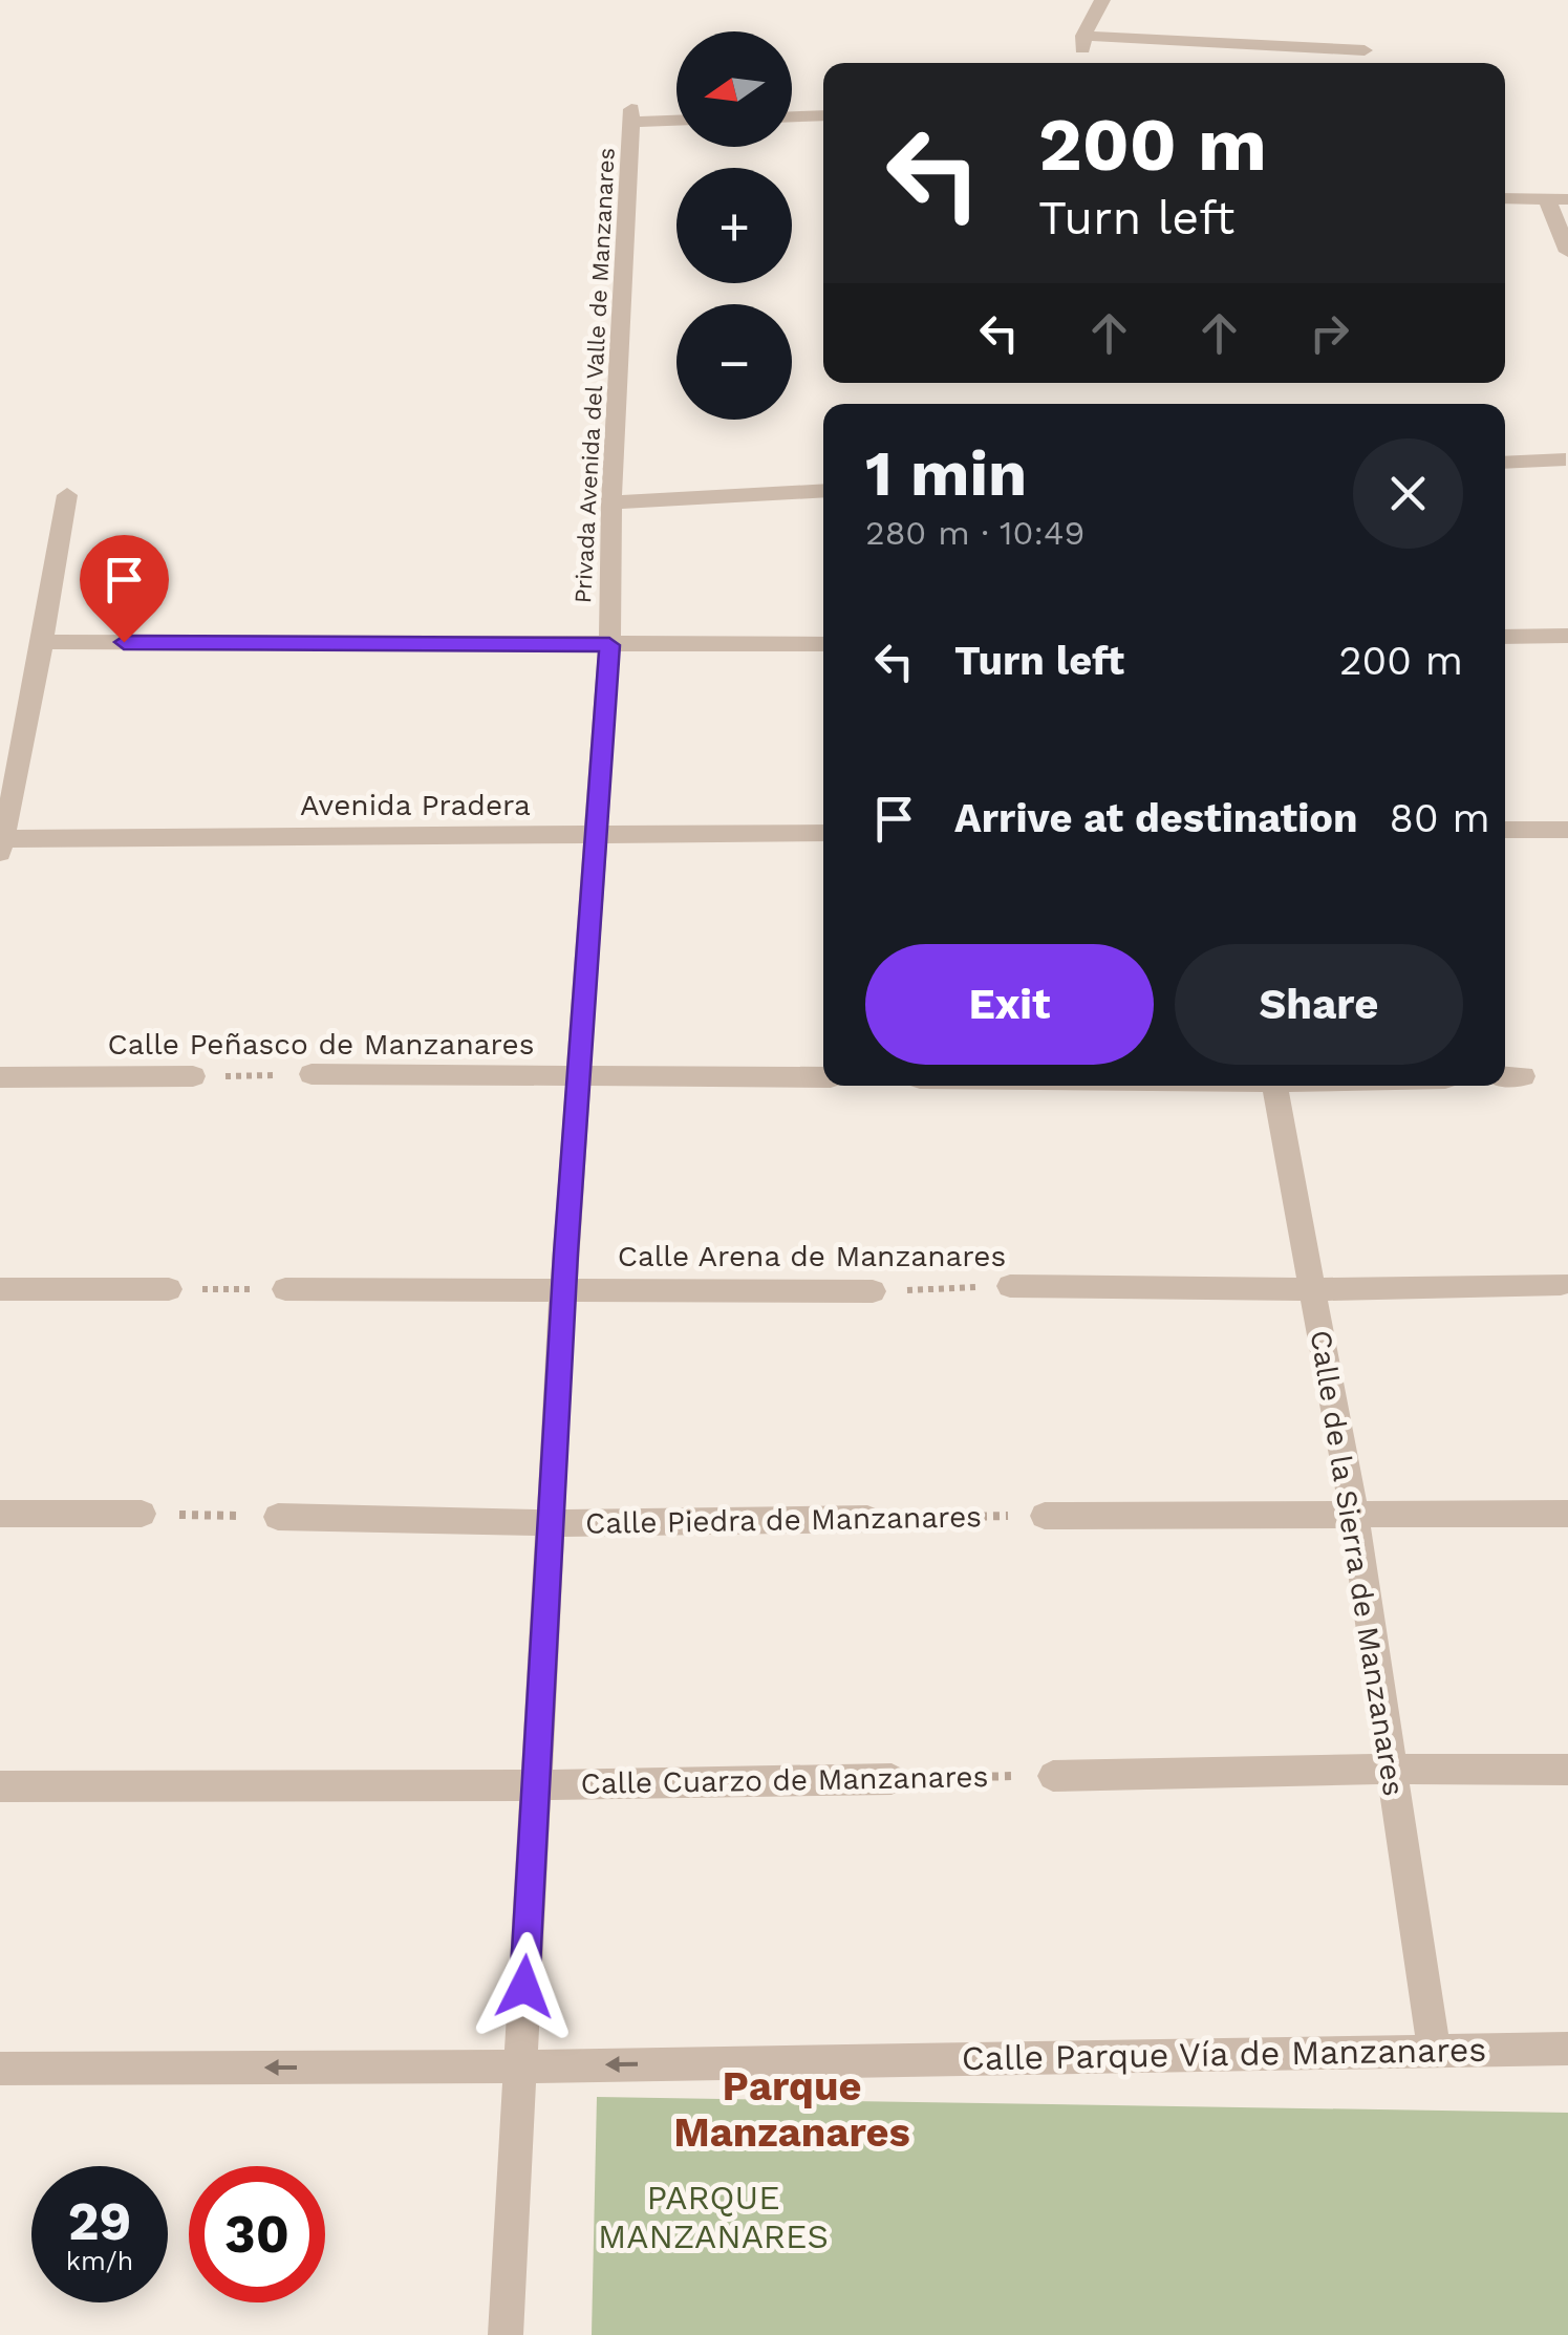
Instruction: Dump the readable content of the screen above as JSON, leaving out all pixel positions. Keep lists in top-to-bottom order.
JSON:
{
  "streets": {
    "street": [
      "Privada Avenida del Valle de Manzanares",
      "Avenida Pradera",
      "Calle Peñasco de Manzanares",
      "Calle Arena de Manzanares",
      "Calle Piedra de Manzanares",
      "Calle de la Sierra de Manzanares",
      "Calle Cuarzo de Manzanares",
      "Calle Parque Vía de Manzanares"
    ]
  },
  "crossings": [
    ["Privada Avenida del Valle de Manzanares", "Avenida Pradera"],
    ["Privada Avenida del Valle de Manzanares", "Calle Peñasco de Manzanares"],
    ["Privada Avenida del Valle de Manzanares", "Calle Arena de Manzanares"],
    ["Privada Avenida del Valle de Manzanares", "Calle Piedra de Manzanares"],
    ["Privada Avenida del Valle de Manzanares", "Calle Cuarzo de Manzanares"],
    ["Privada Avenida del Valle de Manzanares", "Calle Parque Vía de Manzanares"],
    ["Calle Arena de Manzanares", "Calle de la Sierra de Manzanares"],
    ["Calle de la Sierra de Manzanares", "Calle Parque Vía de Manzanares"]
  ],
  "one_way": ["Calle Parque Vía de Manzanares"],
  "districts": ["Parque Manzanares"],
  "parks": ["PARQUE MANZANARES"],
  "north": "left",
  "page": {
    "map_buttons": ["+", "−"],
    "turn": ["200 m", "Turn left"],
    "heading": ["1 min", "280 m · 10:49"],
    "list": [
      {
        "name": "Turn left",
        "value": "200 m"
      },
      {
        "name": "Arrive at destination",
        "value": "80 m"
      }
    ],
    "buttons": ["Exit", "Share"],
    "speed": "29 km/h",
    "limit": "30"
  }
}
